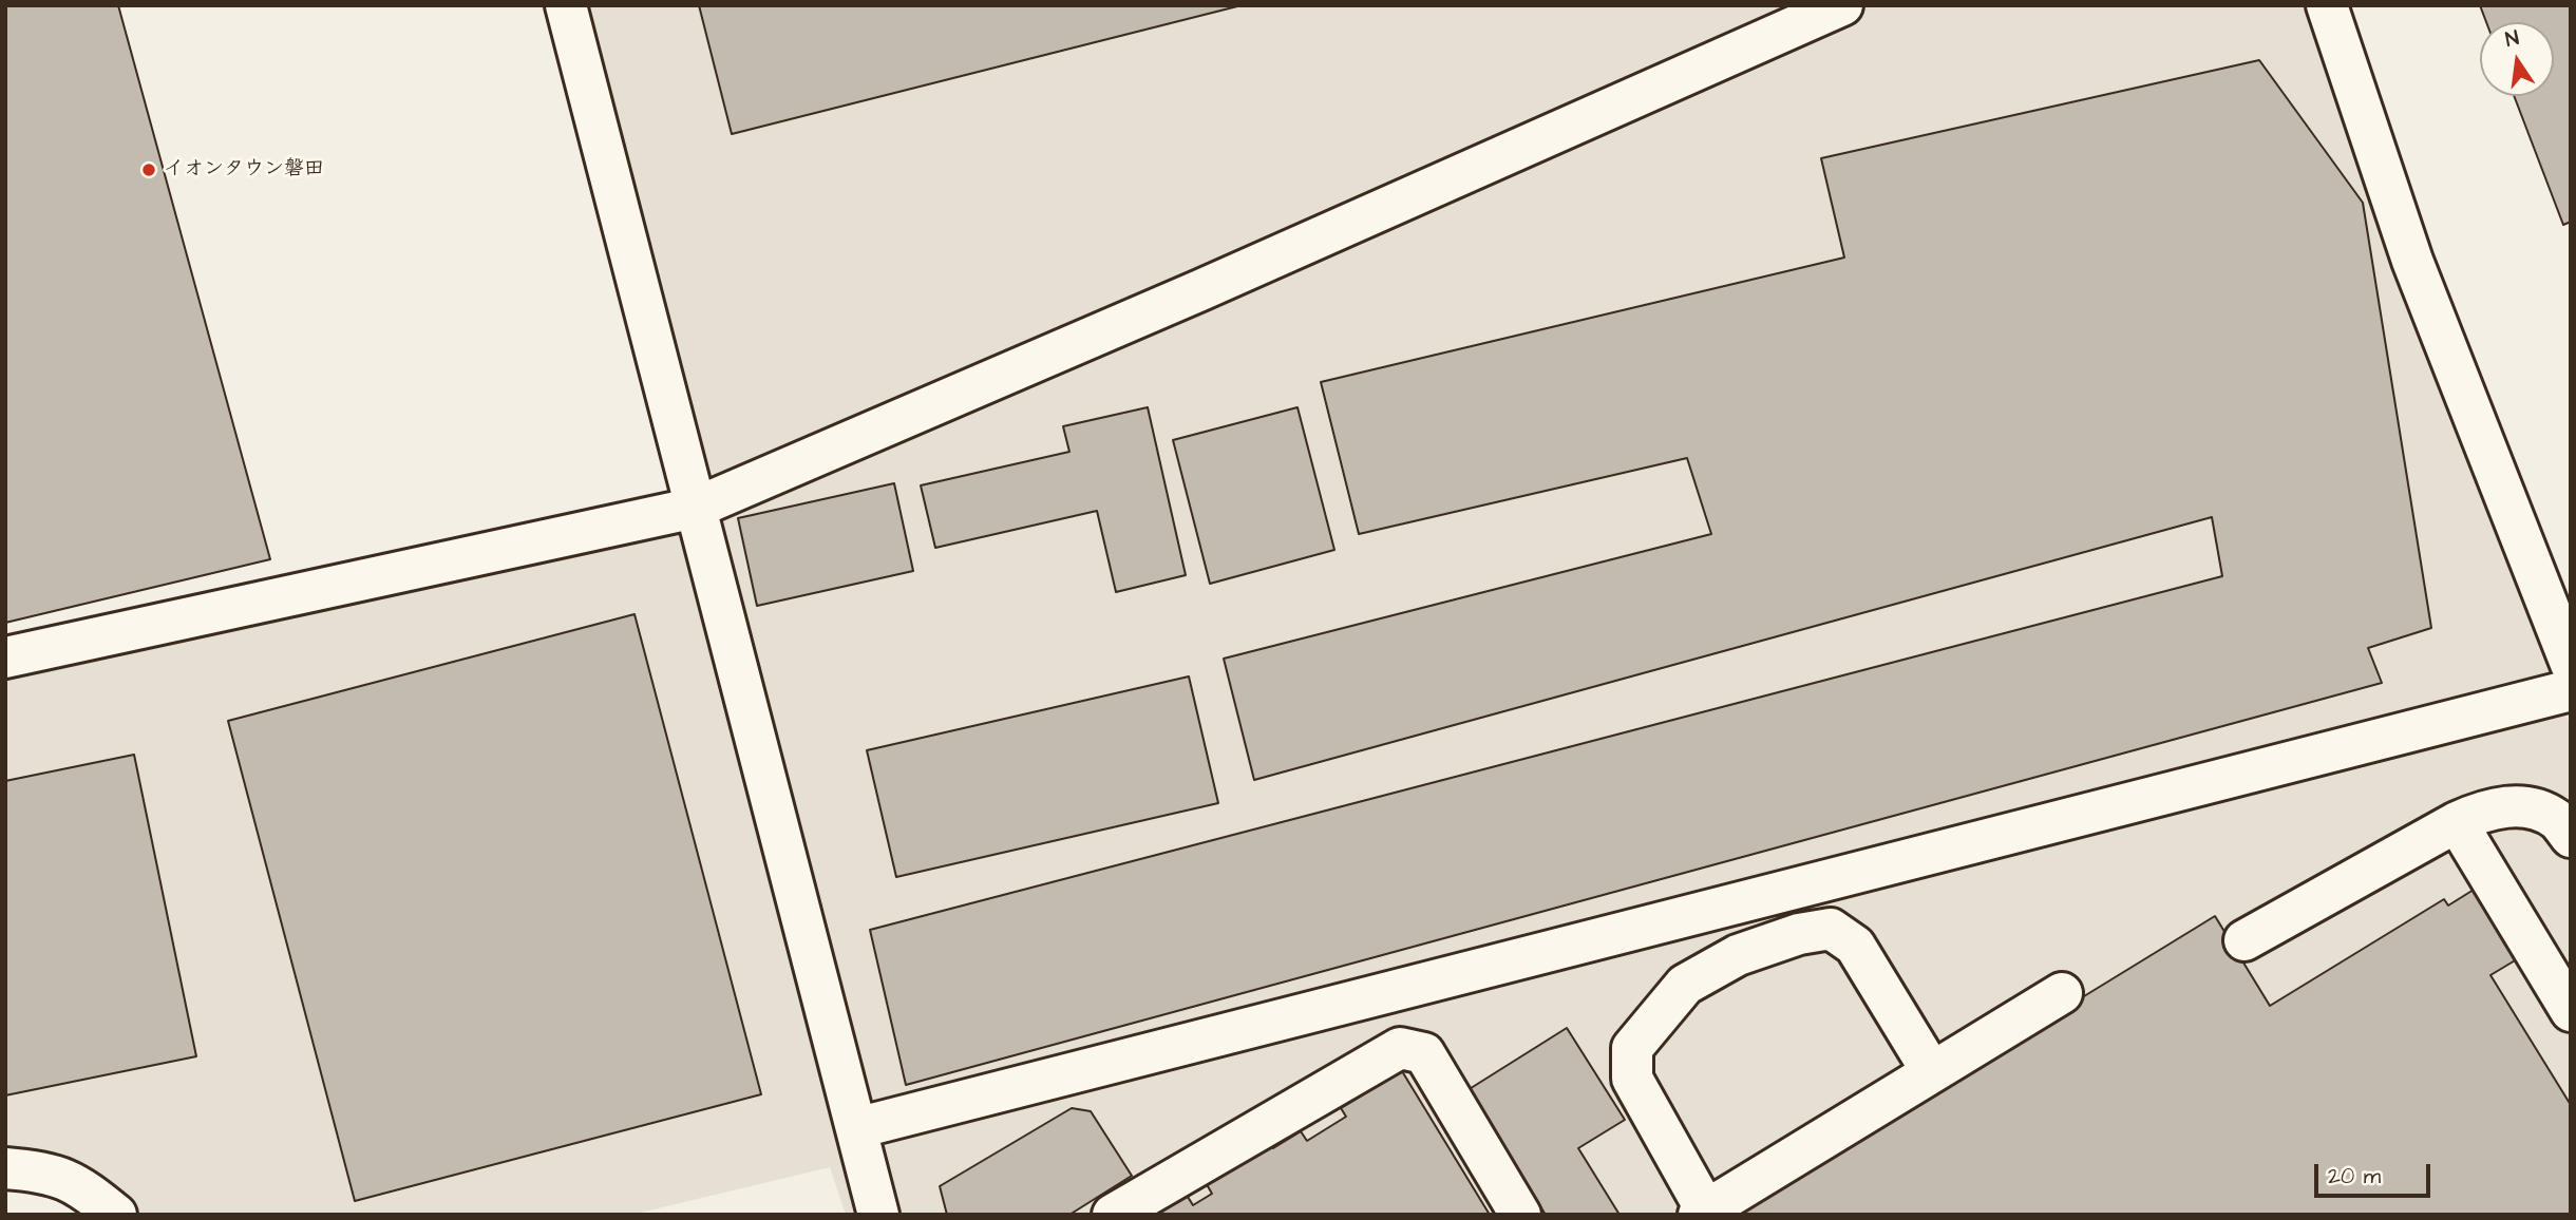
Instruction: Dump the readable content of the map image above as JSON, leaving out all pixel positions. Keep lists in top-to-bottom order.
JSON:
{
  "places": ["イオンタウン磐田"],
  "scale_bar": "20 m",
  "north": "top"
}
